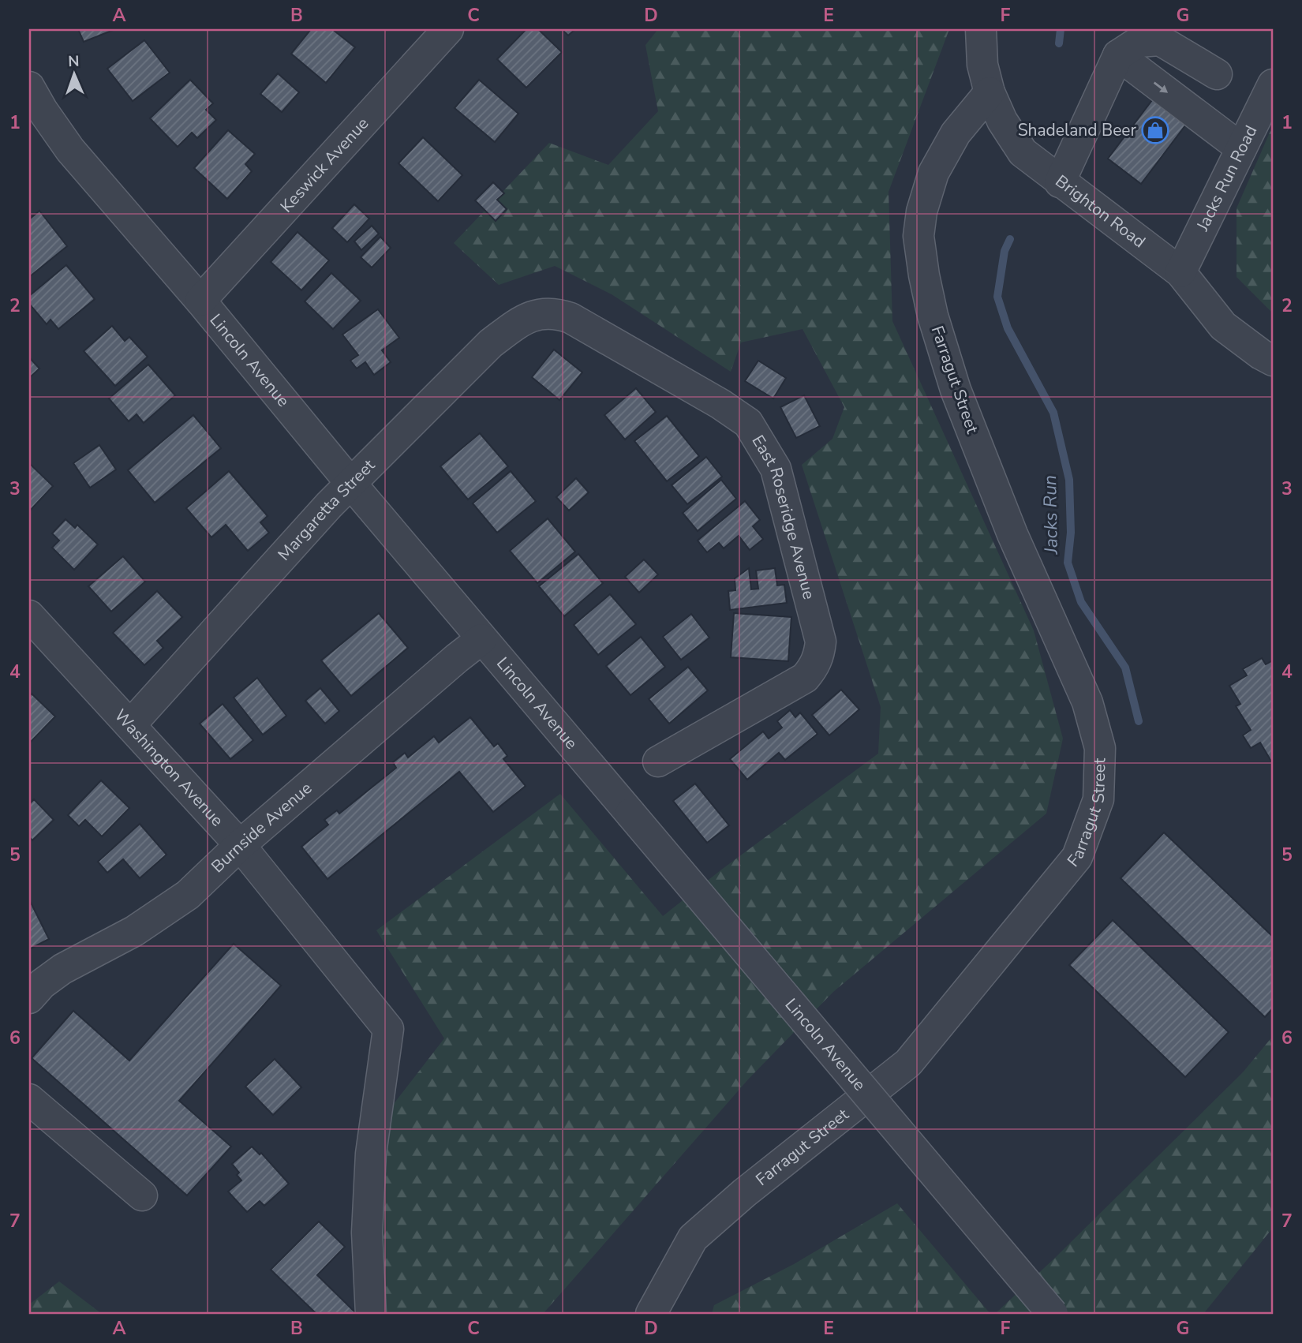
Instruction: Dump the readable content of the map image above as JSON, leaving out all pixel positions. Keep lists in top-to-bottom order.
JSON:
{
  "streets": {
    "street": [
      "Keswick Avenue",
      "Jacks Run Road",
      "Brighton Road",
      "Lincoln Avenue",
      "Farragut Street",
      "Margaretta Street",
      "East Roseridge Avenue",
      "Washington Avenue",
      "Burnside Avenue"
    ]
  },
  "crossings": [
    ["Keswick Avenue", "Lincoln Avenue"],
    ["Jacks Run Road", "Brighton Road"],
    ["Brighton Road", "Farragut Street"],
    ["Lincoln Avenue", "Margaretta Street"],
    ["Lincoln Avenue", "Burnside Avenue"],
    ["Margaretta Street", "East Roseridge Avenue"],
    ["Margaretta Street", "Washington Avenue"],
    ["Washington Avenue", "Burnside Avenue"]
  ],
  "water": ["Jacks Run"],
  "places": {
    "shop": ["Shadeland Beer"]
  },
  "north": "top",
  "grid": {
    "columns": [
      "A",
      "B",
      "C",
      "D",
      "E",
      "F",
      "G"
    ],
    "rows": [
      "1",
      "2",
      "3",
      "4",
      "5",
      "6",
      "7"
    ]
  }
}
